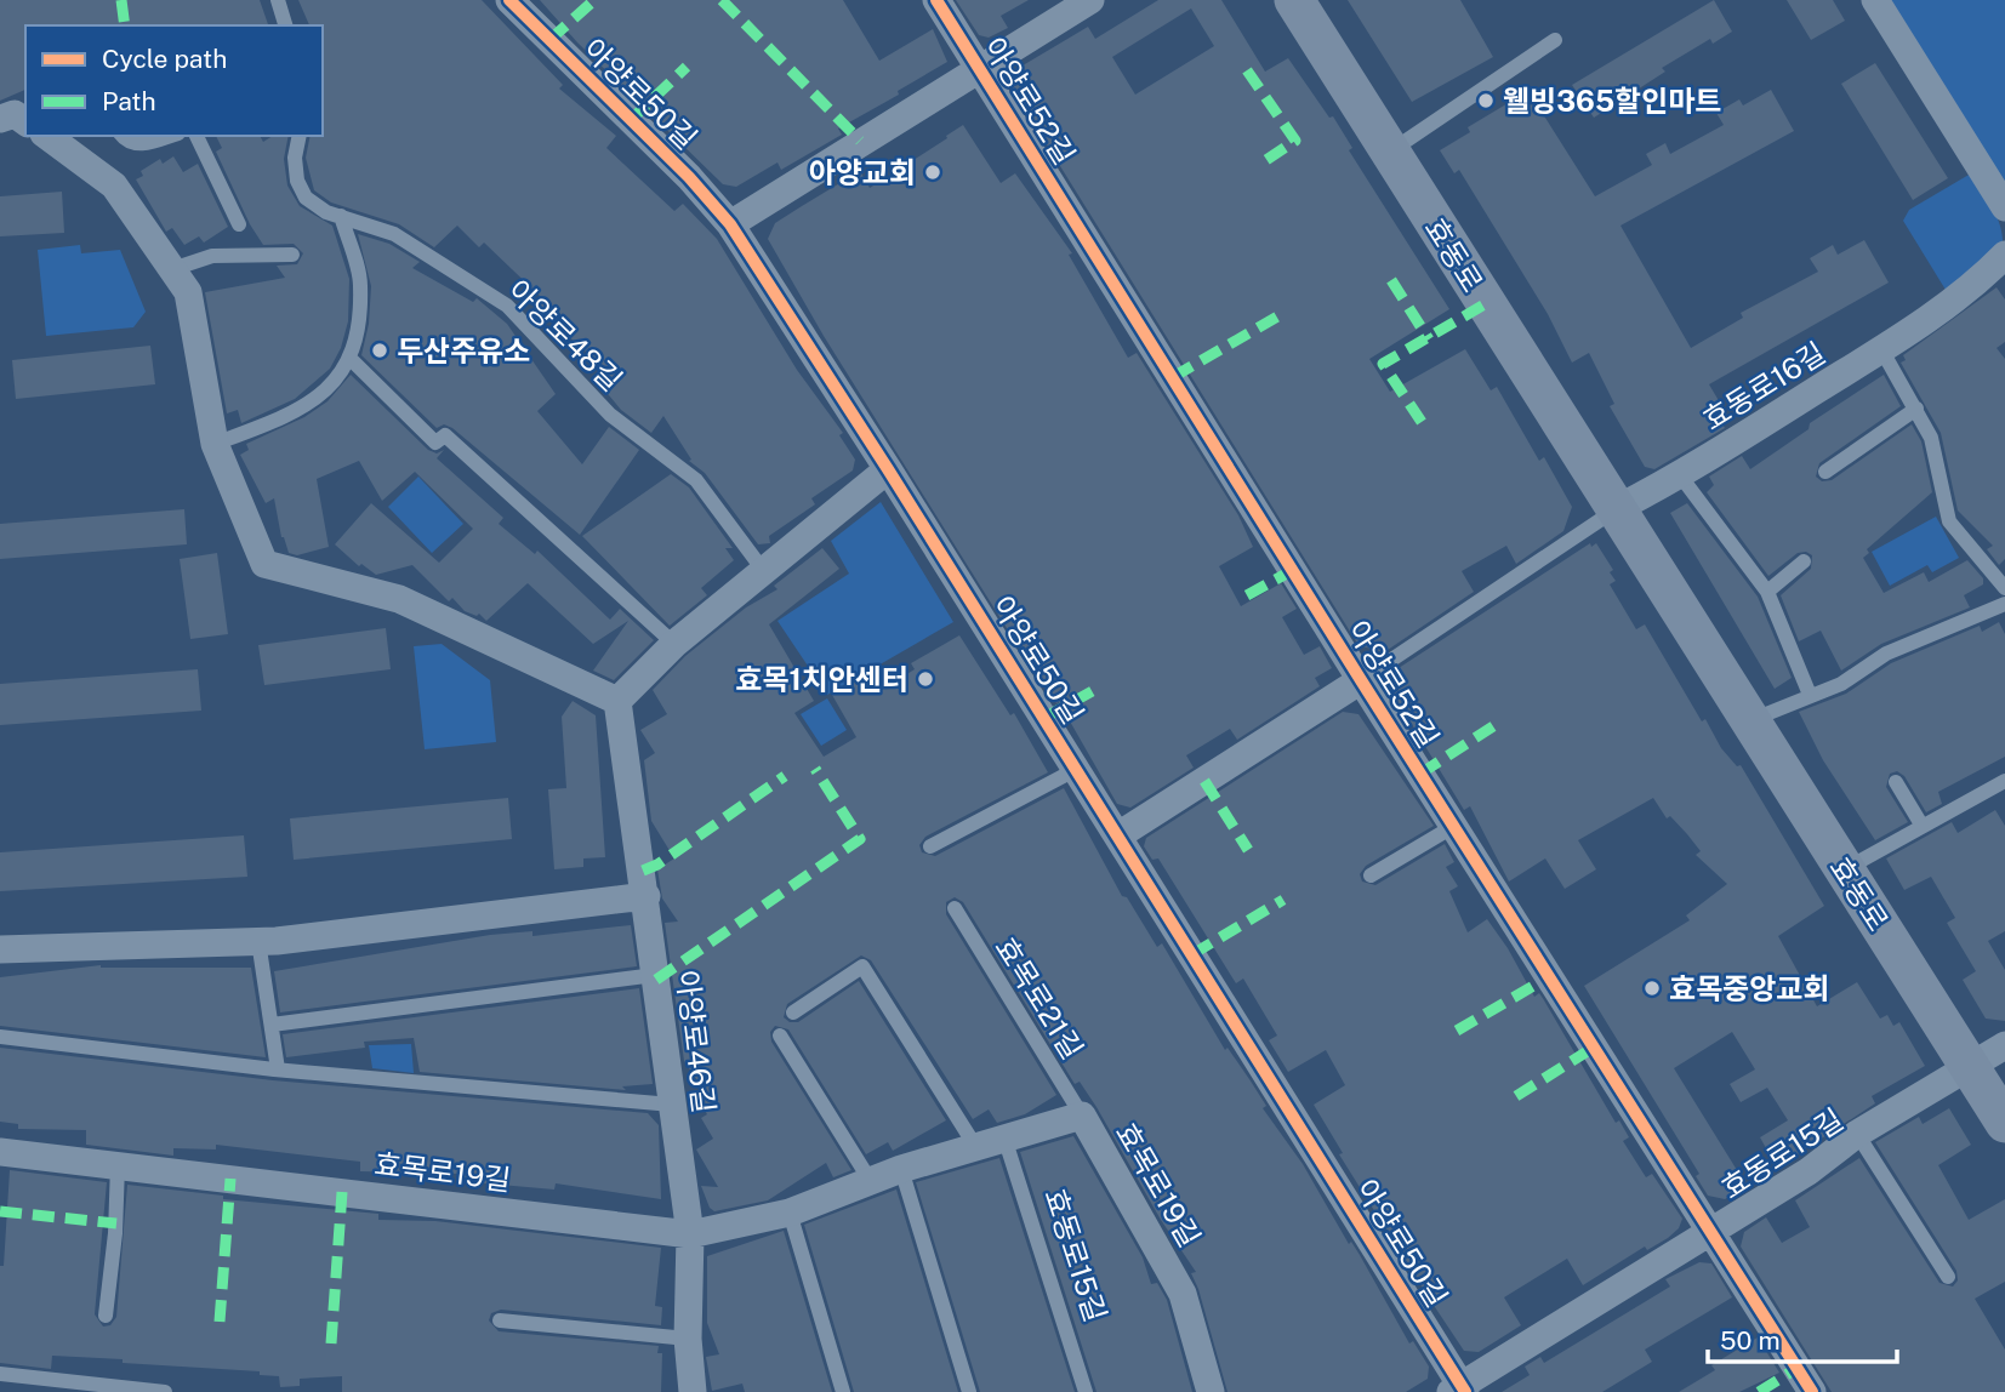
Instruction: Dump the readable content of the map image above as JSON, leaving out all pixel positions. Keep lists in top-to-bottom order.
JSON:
{
  "streets": {
    "main road": ["효동로"],
    "street": [
      "아양로50길",
      "아양로52길",
      "효동로16길",
      "아양로46길",
      "효동로15길",
      "효목로19길"
    ],
    "lane": ["아양로48길", "효목로21길"]
  },
  "crossings": [
    ["아양로50길", "아양로52길"],
    ["아양로50길", "효동로15길"],
    ["아양로52길", "효동로15길"],
    ["효동로", "효동로16길"],
    ["효동로", "효동로15길"],
    ["효목로21길", "효목로19길"],
    ["아양로46길", "효목로19길"],
    ["효동로15길", "효목로19길"]
  ],
  "places": [
    "웰빙365할인마트",
    "아양교회",
    "두산주유소",
    "효목1치안센터",
    "효목중앙교회"
  ],
  "legend": ["Cycle path", "Path"],
  "scale_bar": "50 m"
}
